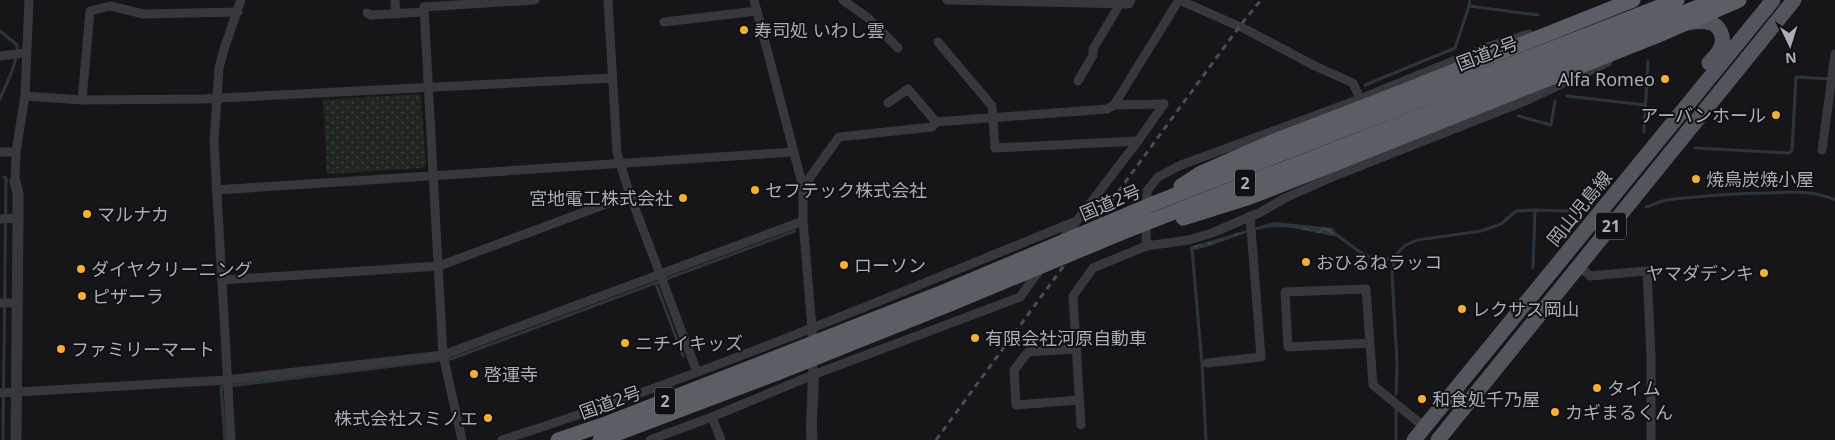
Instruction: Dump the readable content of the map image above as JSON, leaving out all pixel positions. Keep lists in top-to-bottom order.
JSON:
{
  "streets": {
    "highway": ["国道2号", "2"],
    "main road": ["岡山児島線", "21"]
  },
  "places": [
    "寿司処 いわし雲",
    "Alfa Romeo",
    "アーバンホール",
    "焼鳥炭焼小屋",
    "セフテック株式会社",
    "宮地電工株式会社",
    "マルナカ",
    "おひるねラッコ",
    "ローソン",
    "ダイヤクリーニング",
    "ヤマダデンキ",
    "ピザーラ",
    "レクサス岡山",
    "有限会社河原自動車",
    "ニチイキッズ",
    "ファミリーマート",
    "啓運寺",
    "タイム",
    "和食処千乃屋",
    "カギまるくん",
    "株式会社スミノエ"
  ],
  "north": "bottom"
}
